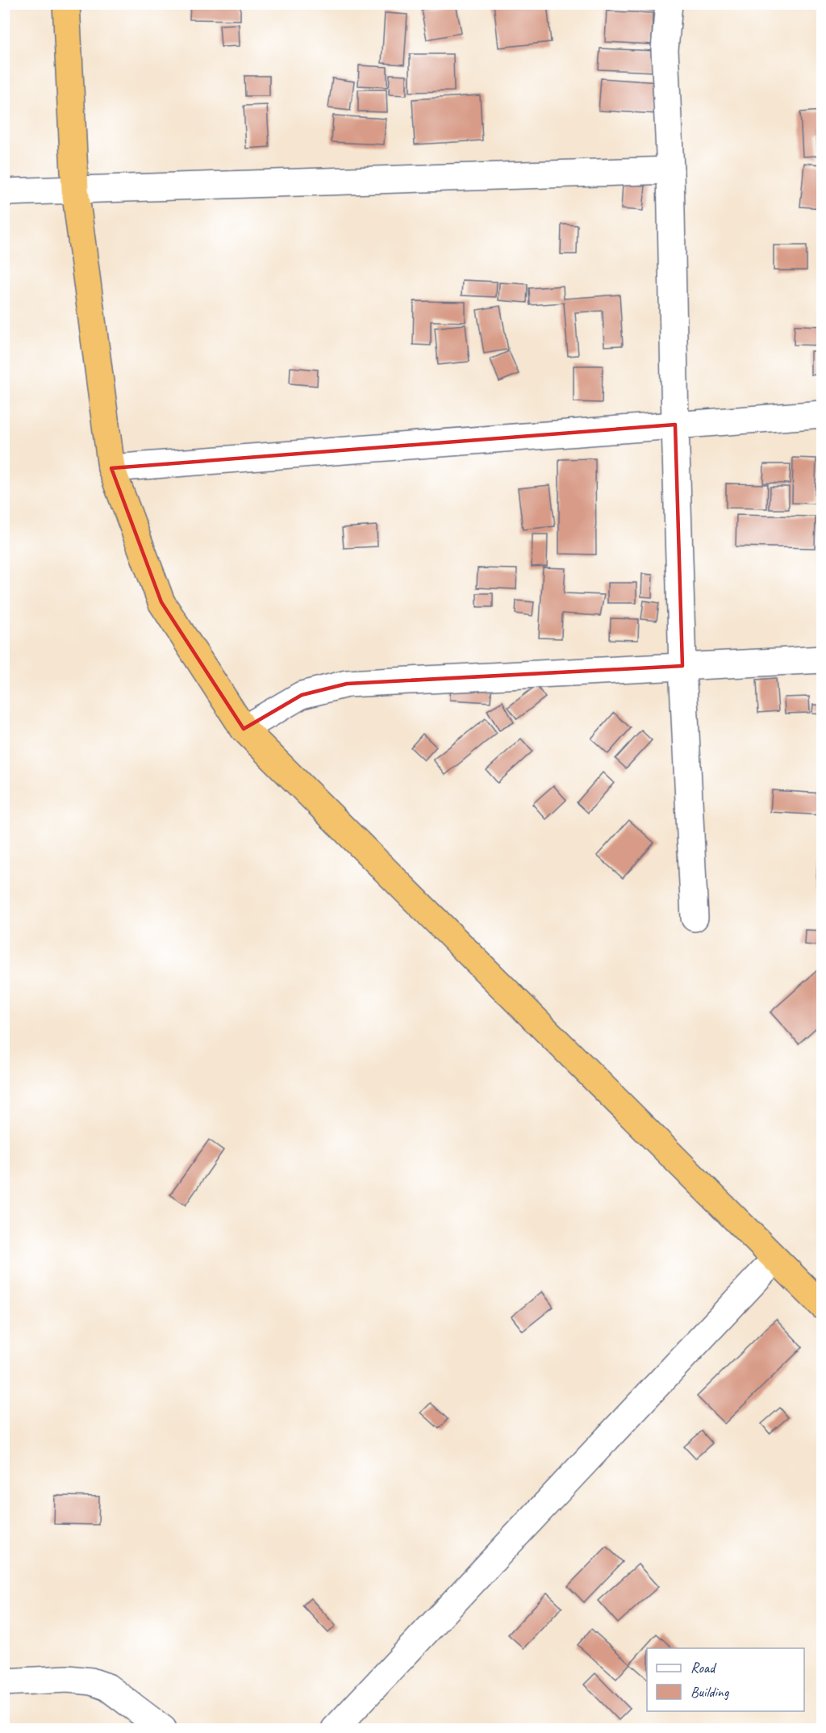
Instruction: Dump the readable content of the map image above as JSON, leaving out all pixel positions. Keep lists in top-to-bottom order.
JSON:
{
  "legend": ["Road", "Building"]
}
